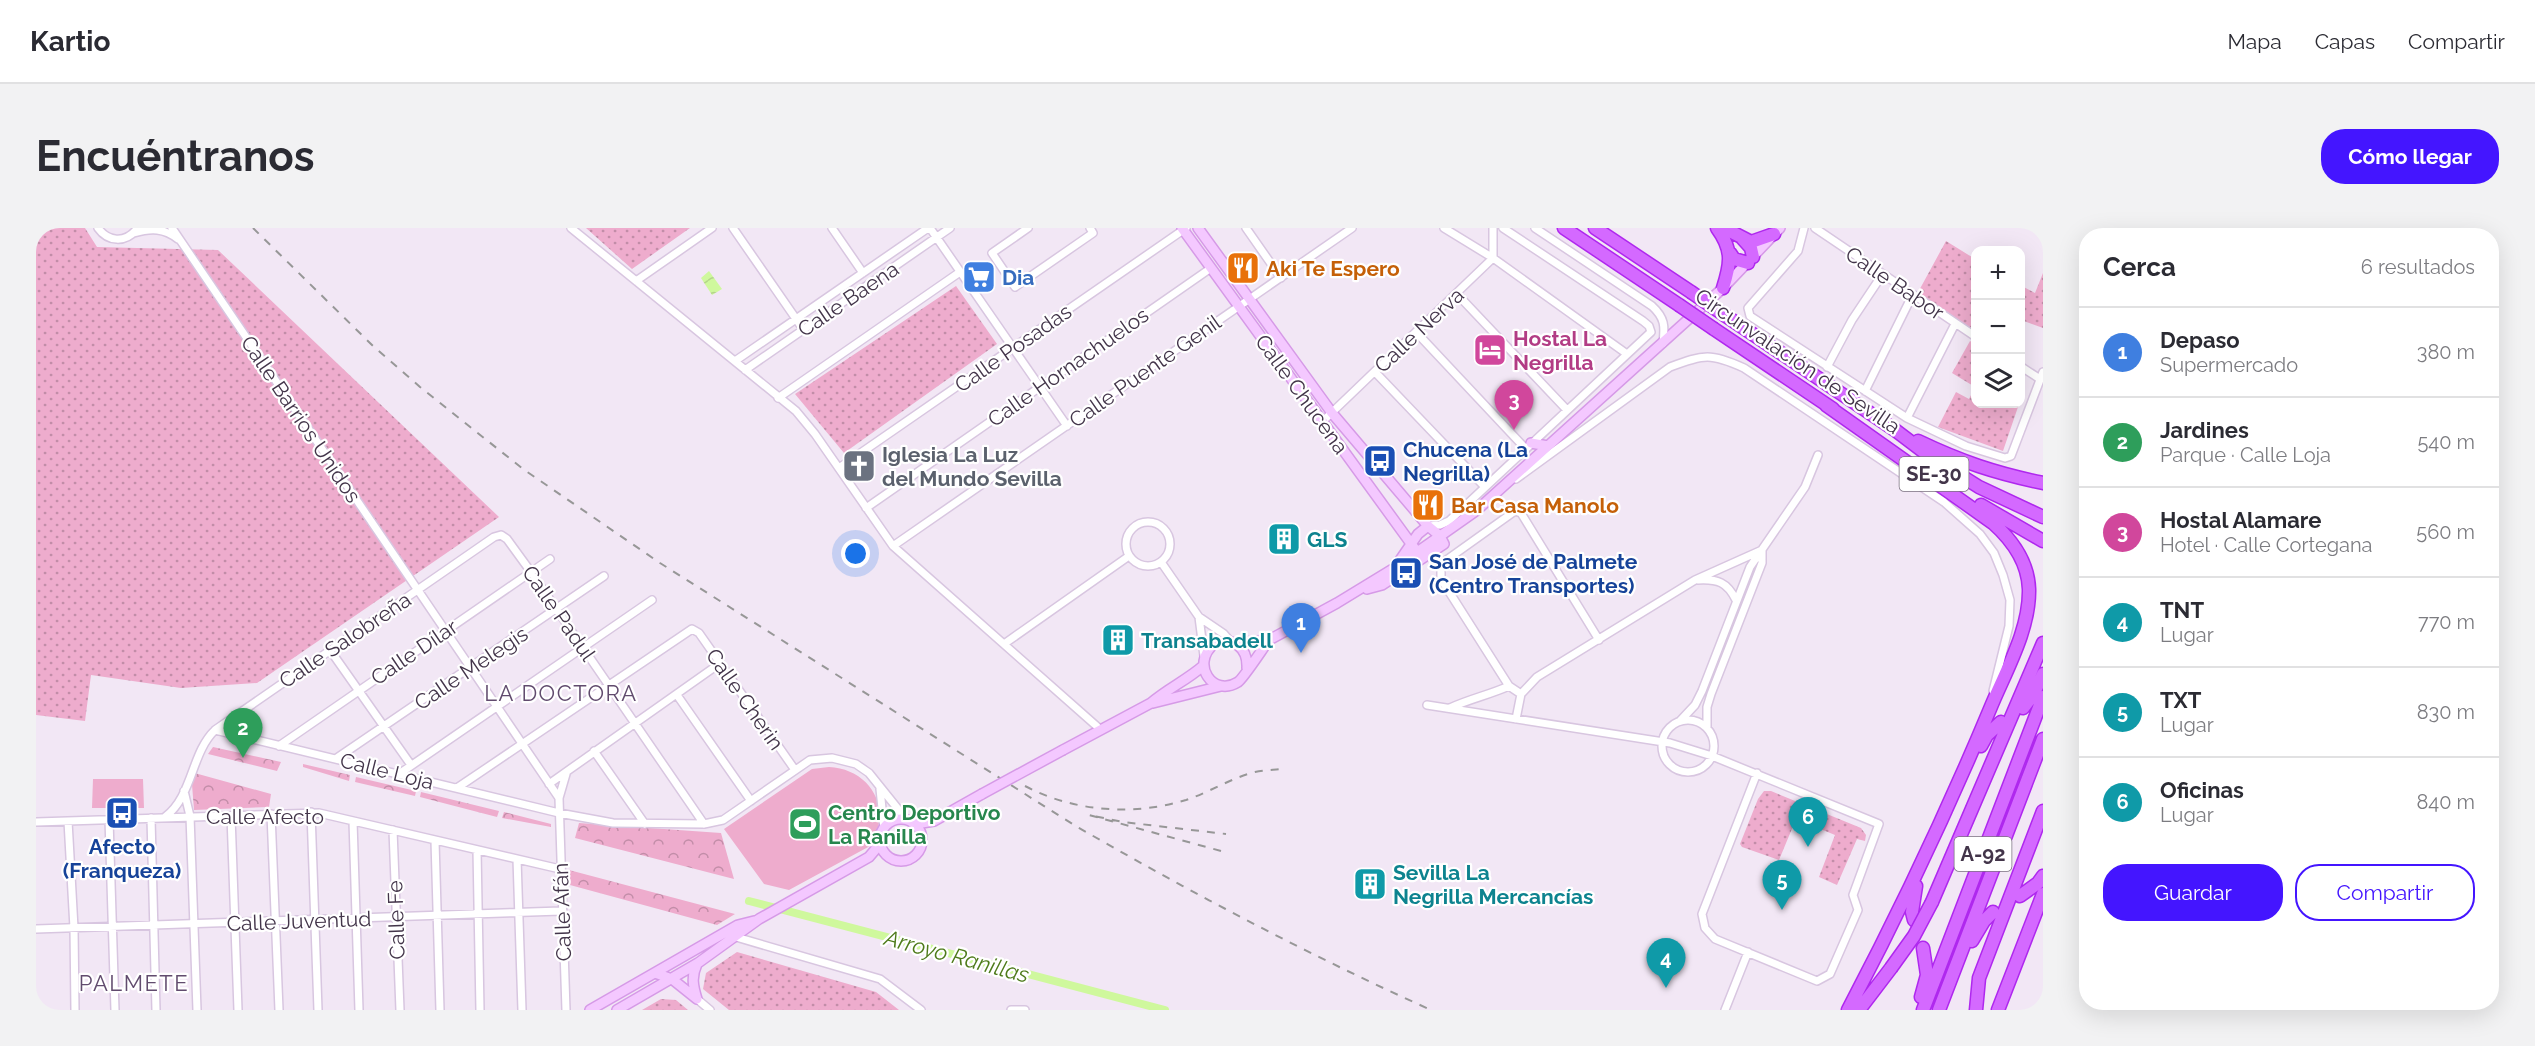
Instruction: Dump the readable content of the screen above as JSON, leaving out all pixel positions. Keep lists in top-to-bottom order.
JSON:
{
  "streets": {
    "highway": ["Circunvalación de Sevilla", "SE-30", "A-92"],
    "street": [
      "Calle Babor",
      "Calle Baena",
      "Calle Nerva",
      "Calle Posadas",
      "Calle Hornachuelos",
      "Calle Puente Genil",
      "Calle Chucena",
      "Calle Barrios Unidos",
      "Calle Padul",
      "Calle Salobreña",
      "Calle Dílar",
      "Calle Melegis",
      "Calle Cherin",
      "Calle Loja",
      "Calle Afecto",
      "Calle Afán",
      "Calle Fe",
      "Calle Juventud"
    ]
  },
  "crossings": [
    ["Calle Nerva", "Calle Chucena"],
    ["Calle Posadas", "Calle Chucena"],
    ["Calle Hornachuelos", "Calle Chucena"],
    ["Calle Puente Genil", "Calle Chucena"],
    ["Calle Barrios Unidos", "Calle Salobreña"],
    ["Calle Barrios Unidos", "Calle Dílar"],
    ["Calle Barrios Unidos", "Calle Melegis"],
    ["Calle Barrios Unidos", "Calle Afán"],
    ["Calle Padul", "Calle Salobreña"],
    ["Calle Padul", "Calle Dílar"],
    ["Calle Padul", "Calle Melegis"],
    ["Calle Padul", "Calle Cherin"],
    ["Calle Padul", "Calle Loja"],
    ["Calle Salobreña", "Calle Loja"],
    ["Calle Salobreña", "Calle Afecto"],
    ["Calle Dílar", "Calle Loja"],
    ["Calle Melegis", "Calle Loja"],
    ["Calle Cherin", "Calle Loja"],
    ["Calle Loja", "Calle Afán"],
    ["Calle Afecto", "Calle Afán"],
    ["Calle Afecto", "Calle Fe"],
    ["Calle Afán", "Calle Juventud"],
    ["Calle Fe", "Calle Juventud"]
  ],
  "districts": ["LA DOCTORA", "PALMETE"],
  "water": ["Arroyo Ranillas"],
  "places": {
    "restaurant": ["Aki Te Espero", "Bar Casa Manolo"],
    "supermarket": ["Dia"],
    "hotel": ["Hostal La Negrilla"],
    "bus stop": ["Chucena (La Negrilla)", "San José de Palmete (Centro Transportes)", "Afecto (Franqueza)"],
    "church": ["Iglesia La Luz del Mundo Sevilla"],
    "building": ["GLS", "Transabadell", "Sevilla La Negrilla Mercancías"],
    "sports": ["Centro Deportivo La Ranilla"]
  },
  "page": {
    "header": "Kartio",
    "nav": ["Mapa", "Capas", "Compartir"],
    "buttons": [
      "Cómo llegar",
      ["Guardar", "Compartir"]
    ],
    "title": "Encuéntranos",
    "heading": ["Cerca", "6 resultados"],
    "map_buttons": ["+", "−"],
    "list": [
      {
        "mark": "1",
        "name": "Depaso",
        "note": "Supermercado",
        "value": "380 m"
      },
      {
        "mark": "2",
        "name": "Jardines",
        "note": "Parque · Calle Loja",
        "value": "540 m"
      },
      {
        "mark": "3",
        "name": "Hostal Alamare",
        "note": "Hotel · Calle Cortegana",
        "value": "560 m"
      },
      {
        "mark": "4",
        "name": "TNT",
        "note": "Lugar",
        "value": "770 m"
      },
      {
        "mark": "5",
        "name": "TXT",
        "note": "Lugar",
        "value": "830 m"
      },
      {
        "mark": "6",
        "name": "Oficinas",
        "note": "Lugar",
        "value": "840 m"
      }
    ],
    "pins": [
      "3",
      "1",
      "2",
      "6",
      "5",
      "4"
    ]
  }
}
